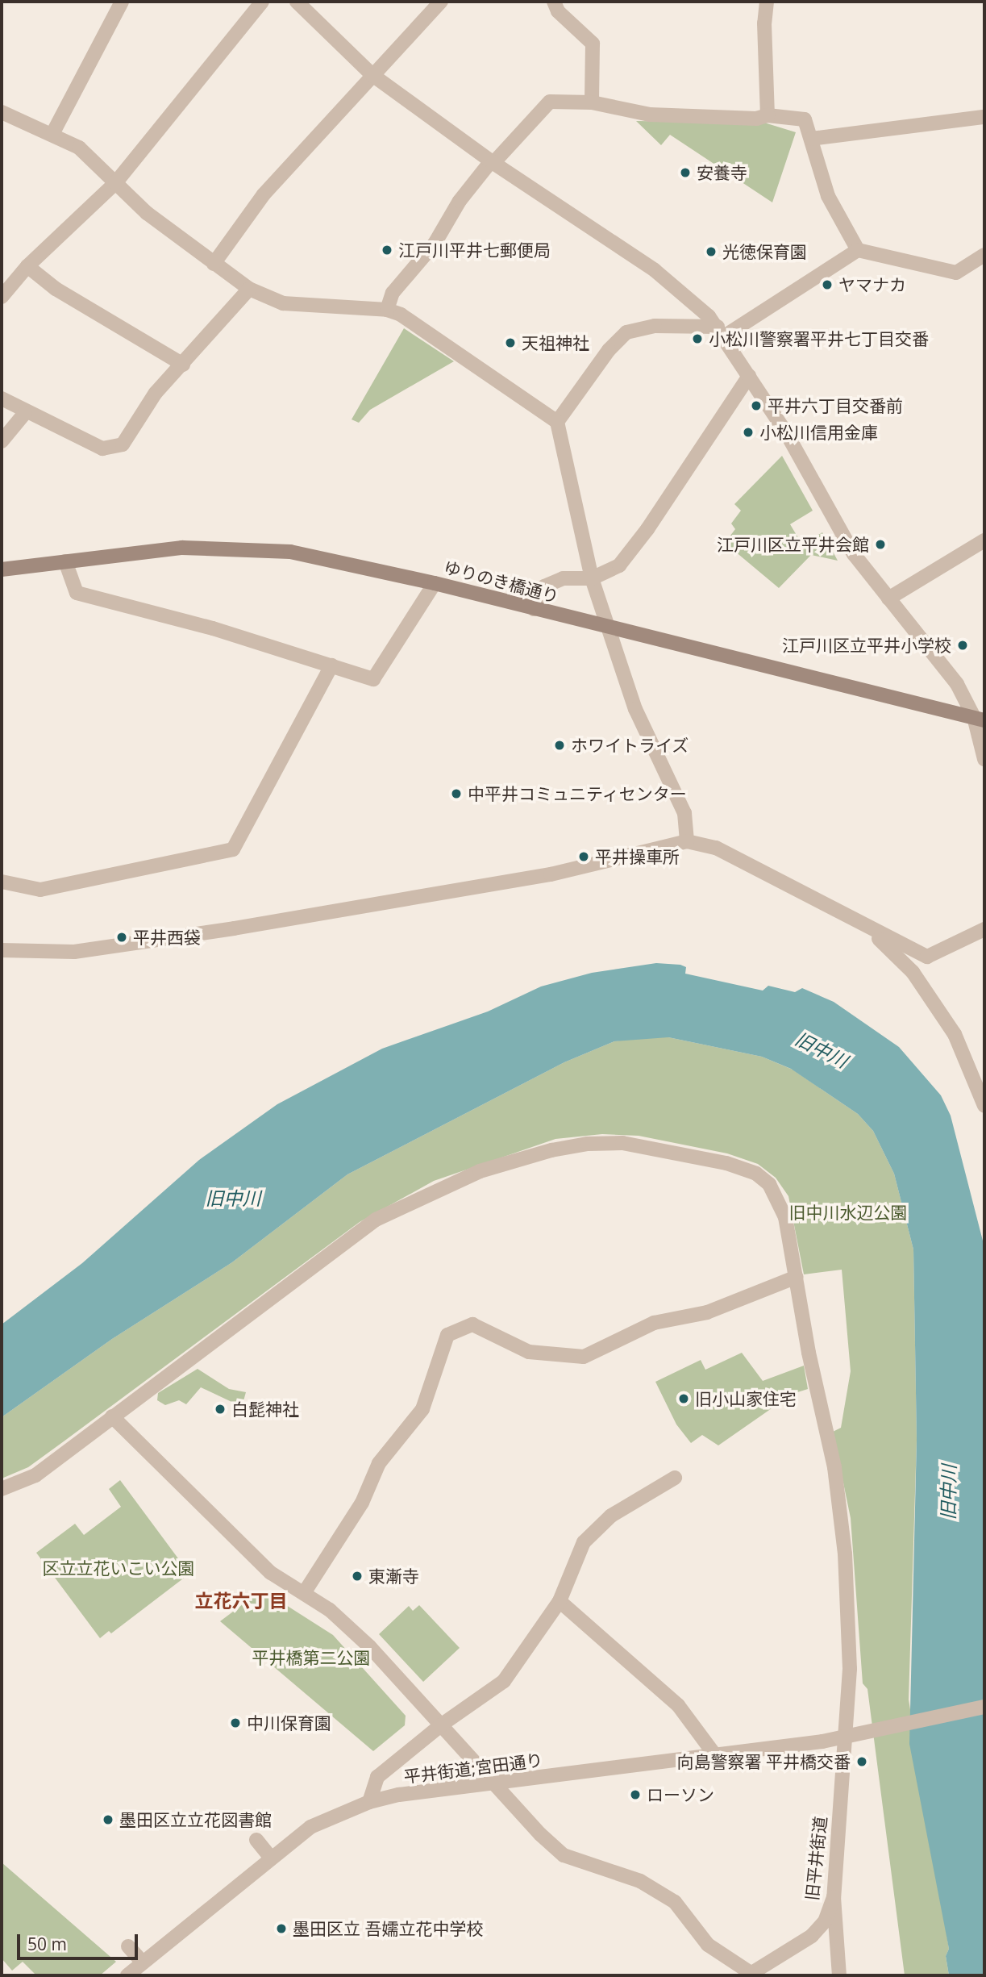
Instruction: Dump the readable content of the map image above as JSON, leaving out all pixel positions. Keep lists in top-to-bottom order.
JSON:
{
  "streets": {
    "main road": ["ゆりのき橋通り"],
    "street": ["平井街道;宮田通り", "旧平井街道"]
  },
  "crossings": [
    ["平井街道;宮田通り", "旧平井街道"]
  ],
  "districts": ["立花六丁目"],
  "water": ["旧中川"],
  "parks": ["旧中川水辺公園", "区立立花いこい公園", "平井橋第二公園"],
  "places": [
    "安養寺",
    "江戸川平井七郵便局",
    "光徳保育園",
    "ヤマナカ",
    "小松川警察署平井七丁目交番",
    "天祖神社",
    "平井六丁目交番前",
    "小松川信用金庫",
    "江戸川区立平井会館",
    "江戸川区立平井小学校",
    "ホワイトライズ",
    "中平井コミュニティセンター",
    "平井操車所",
    "平井西袋",
    "旧小山家住宅",
    "白髭神社",
    "東漸寺",
    "中川保育園",
    "向島警察署 平井橋交番",
    "ローソン",
    "墨田区立立花図書館",
    "墨田区立 吾嬬立花中学校"
  ],
  "scale_bar": "50 m"
}
